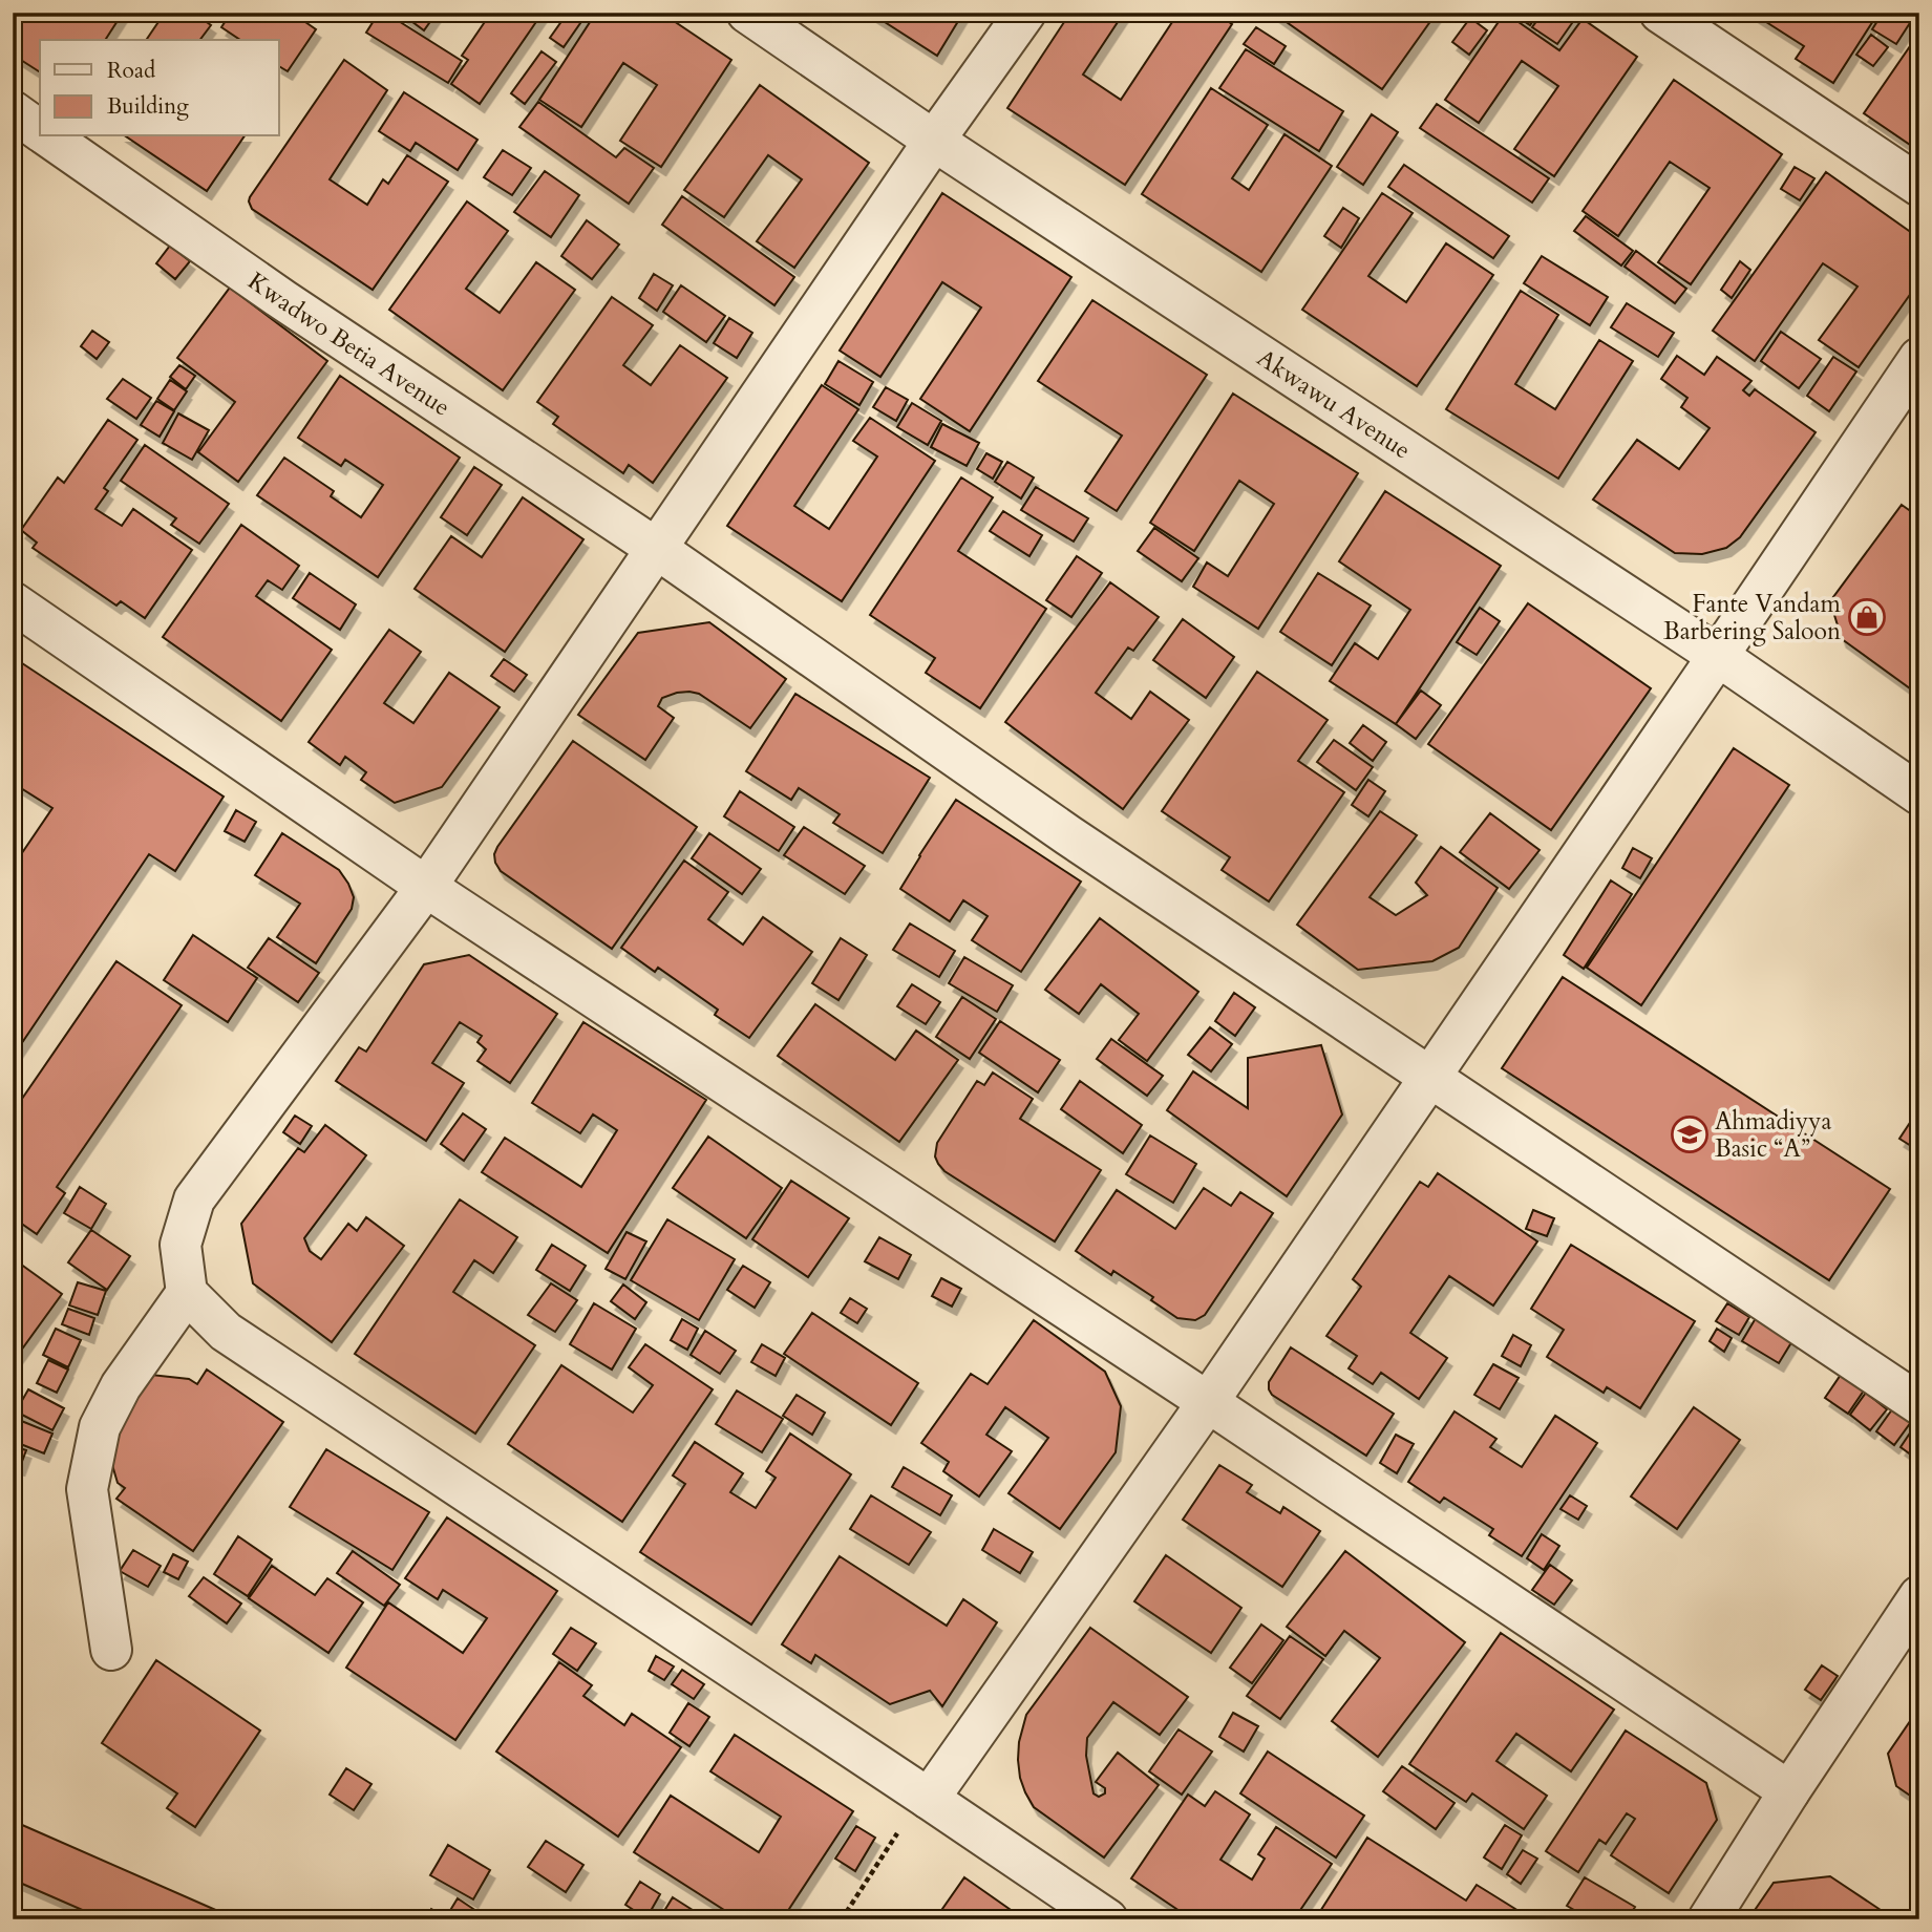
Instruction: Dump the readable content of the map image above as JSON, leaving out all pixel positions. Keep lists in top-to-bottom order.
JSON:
{
  "streets": {
    "street": ["Kwadwo Betia Avenue", "Akwawu Avenue"]
  },
  "places": {
    "shop": ["Fante Vandam Barbering Saloon"],
    "school or university": ["Ahmadiyya Basic “A”"]
  },
  "legend": ["Road", "Building"]
}
